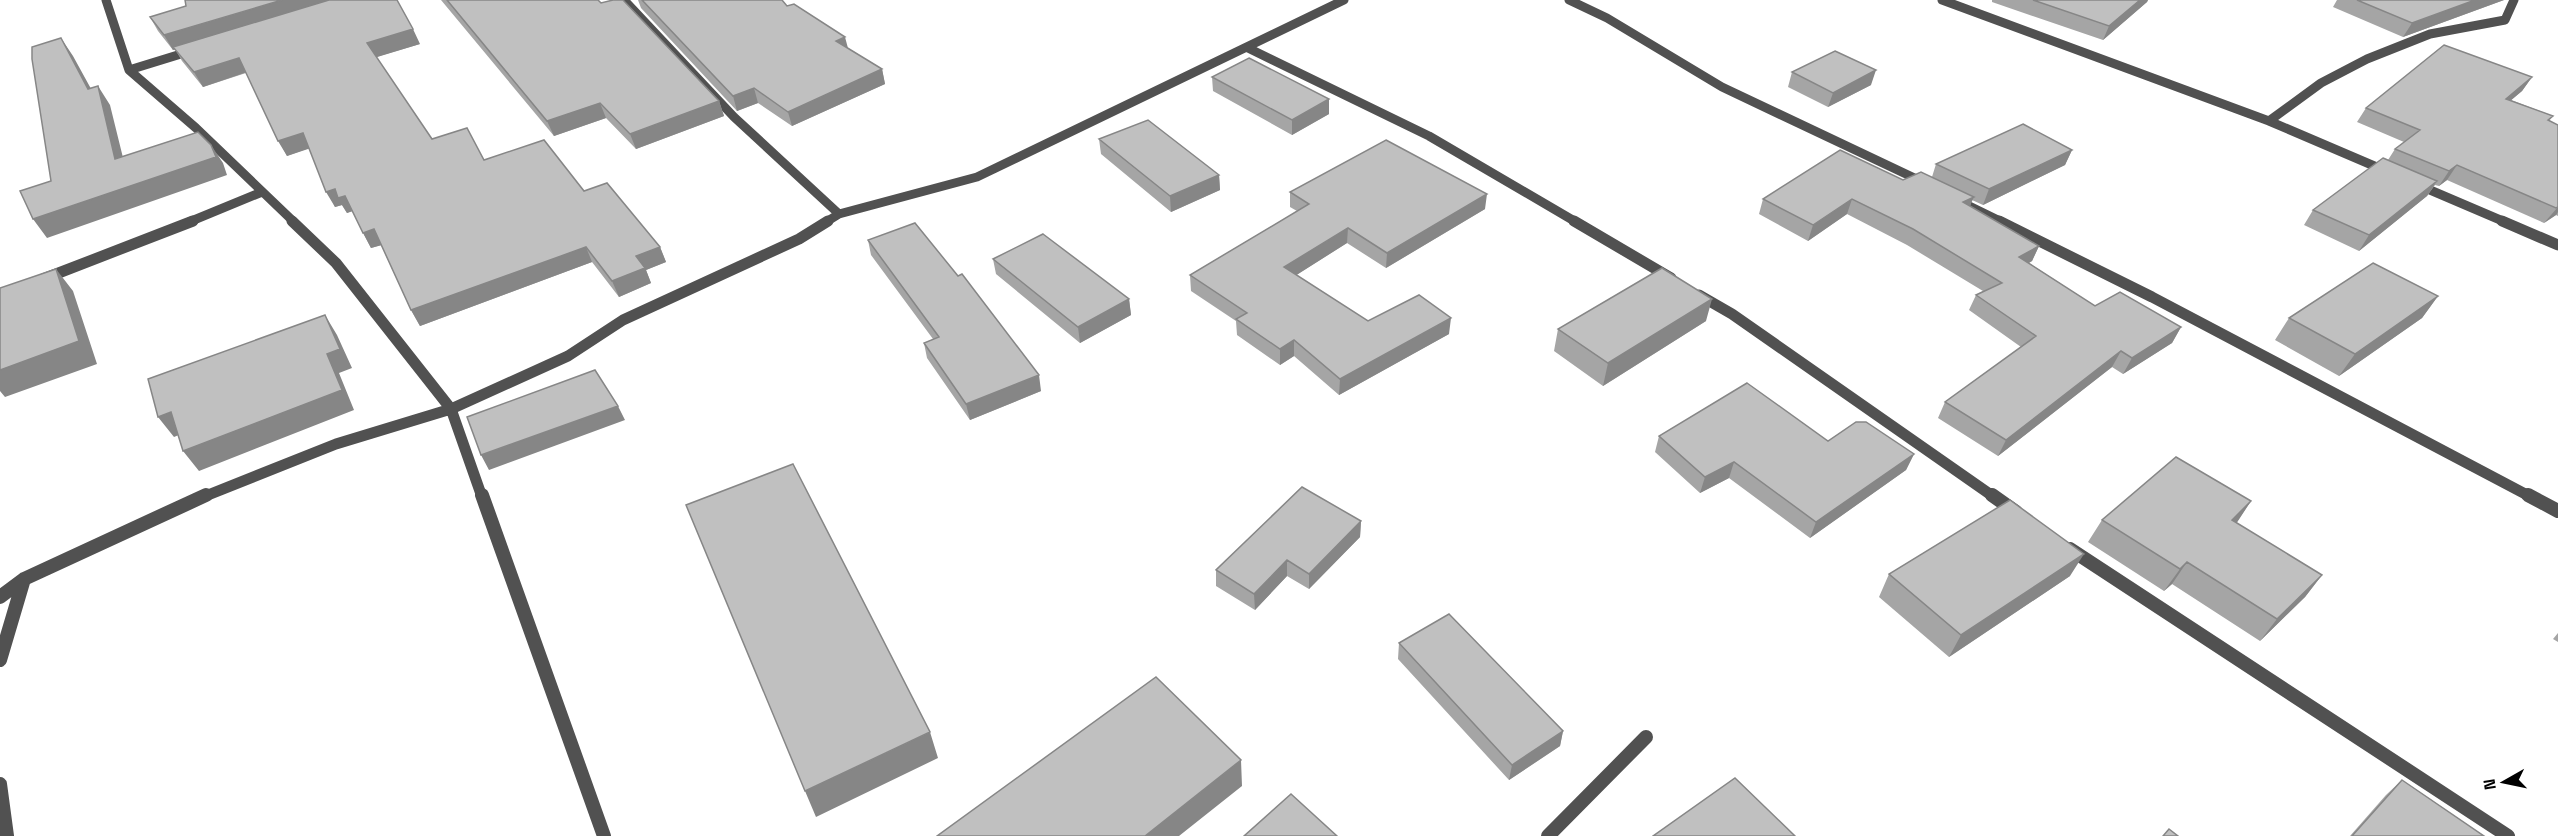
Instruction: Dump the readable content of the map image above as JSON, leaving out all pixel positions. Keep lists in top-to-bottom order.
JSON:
{
  "north": "left"
}
